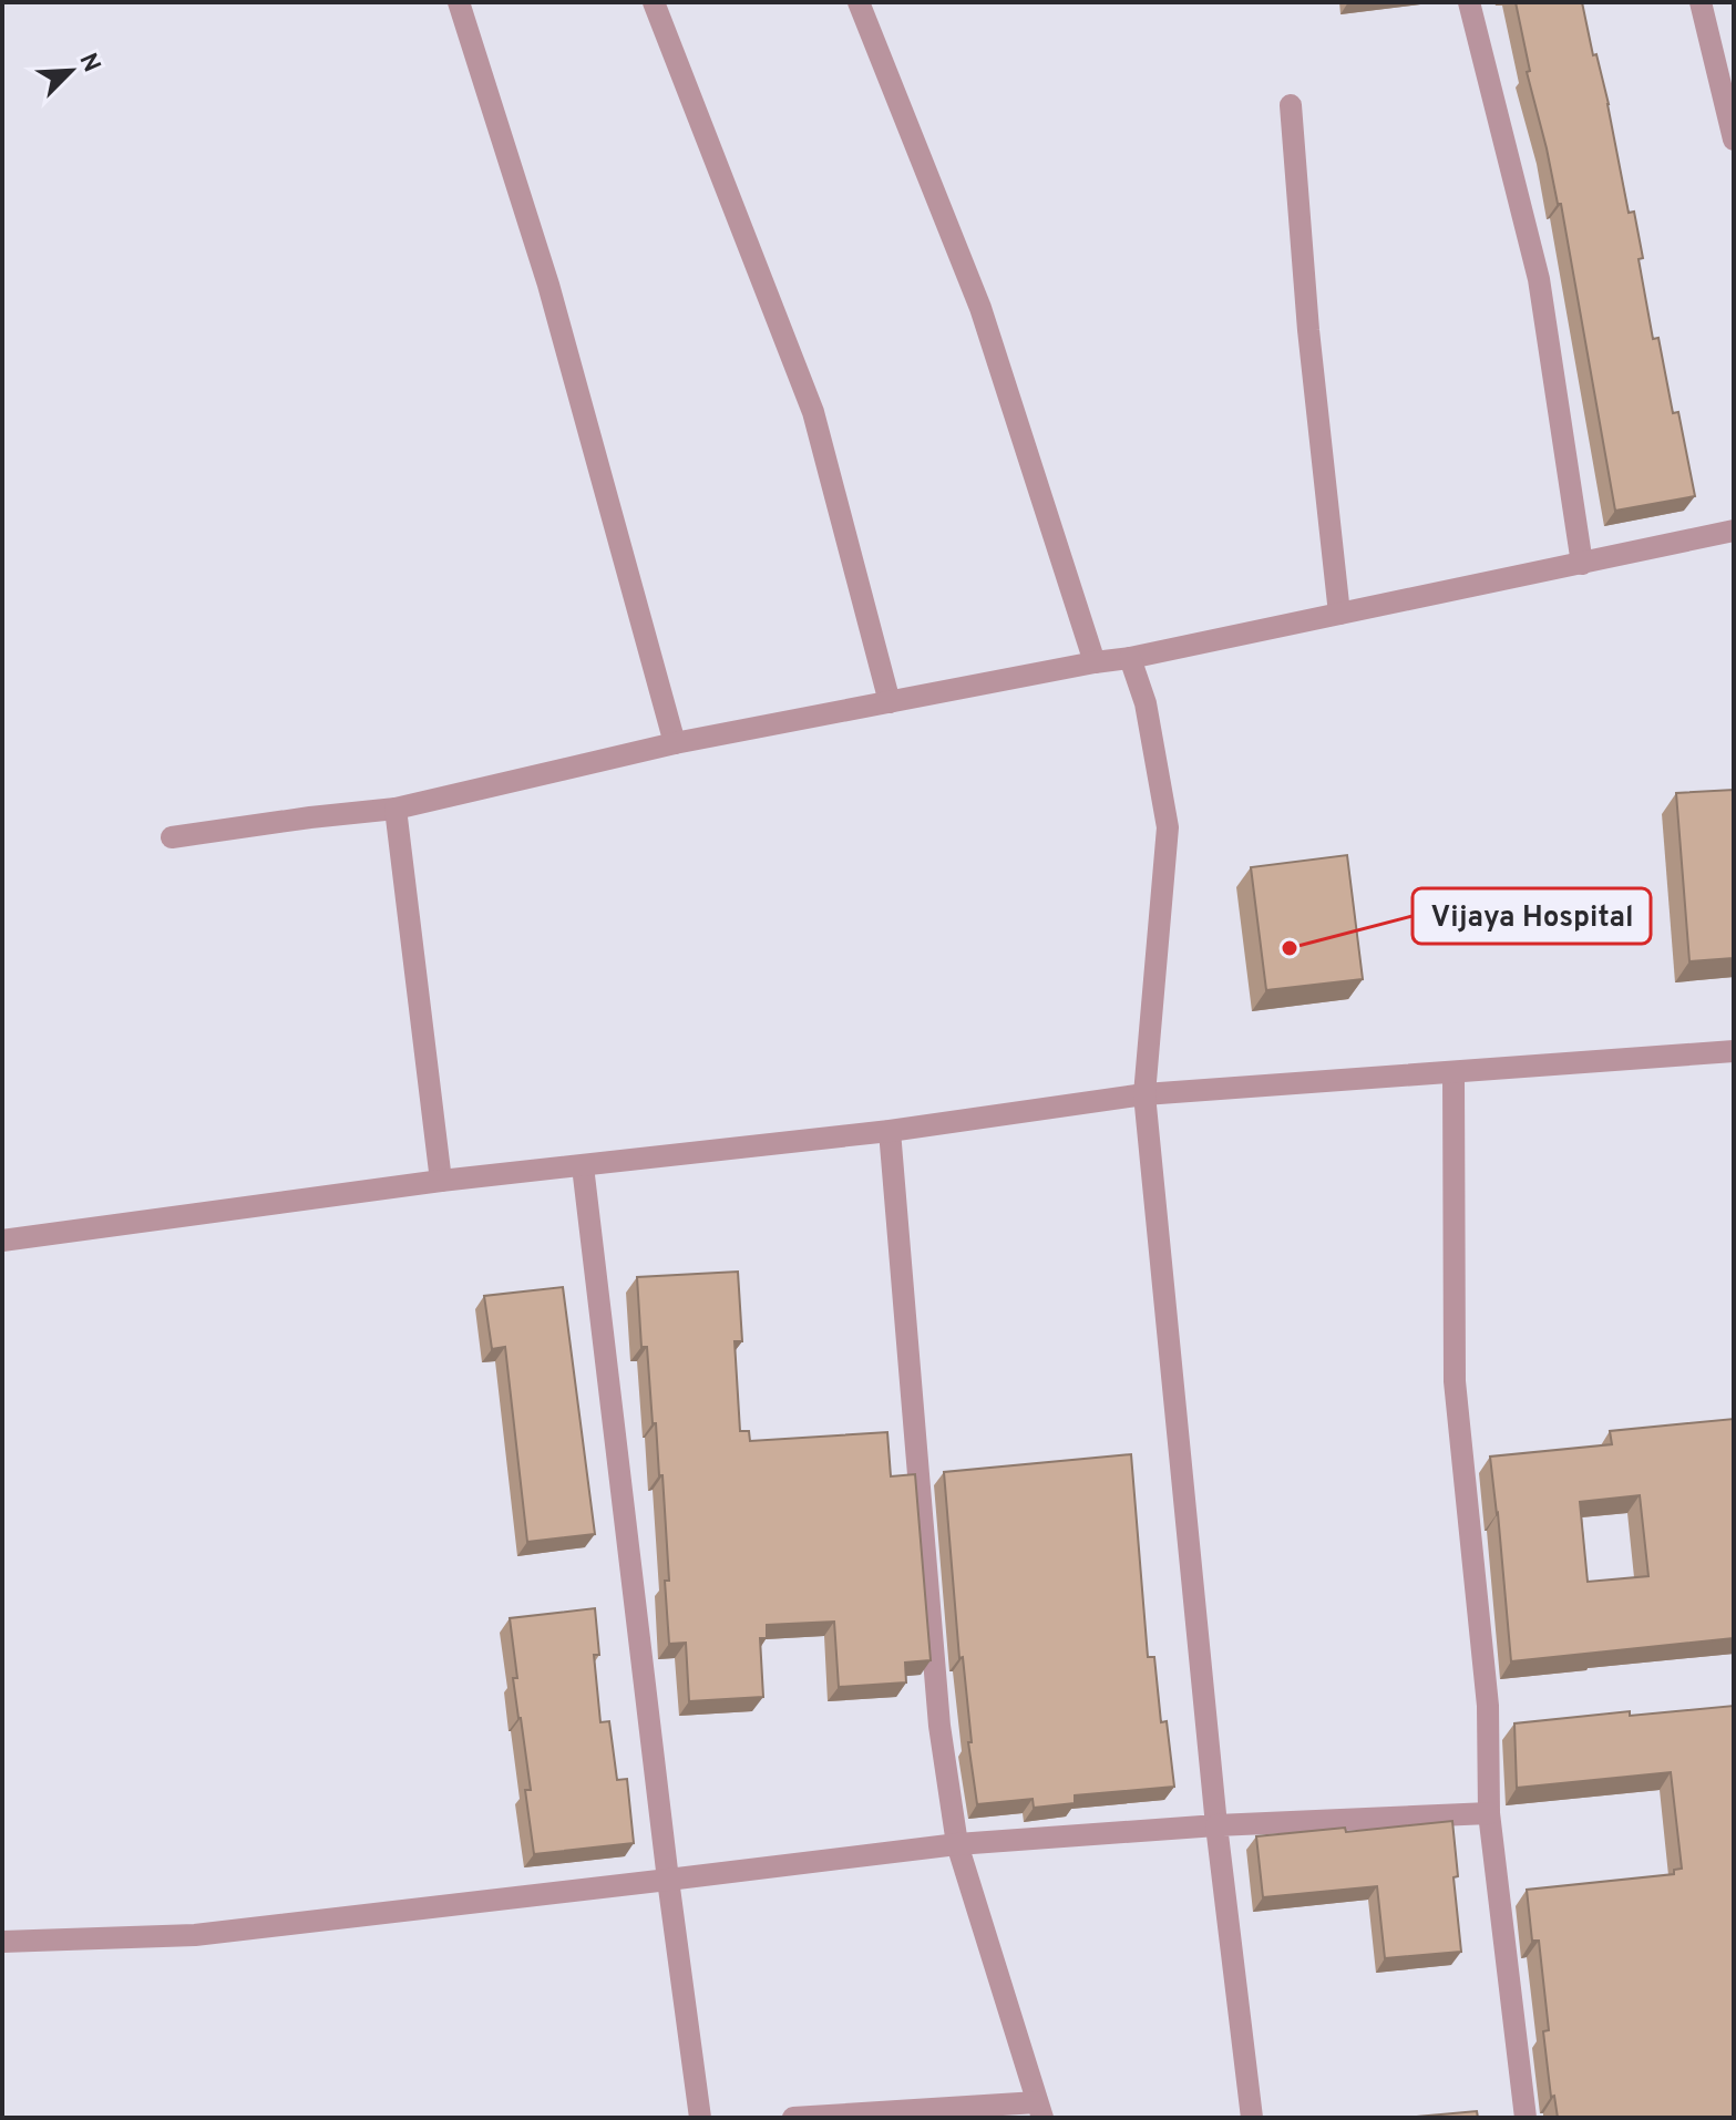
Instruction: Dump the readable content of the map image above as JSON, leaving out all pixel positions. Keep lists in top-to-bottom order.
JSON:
{
  "places": ["Vijaya Hospital"],
  "north": "top right"
}
